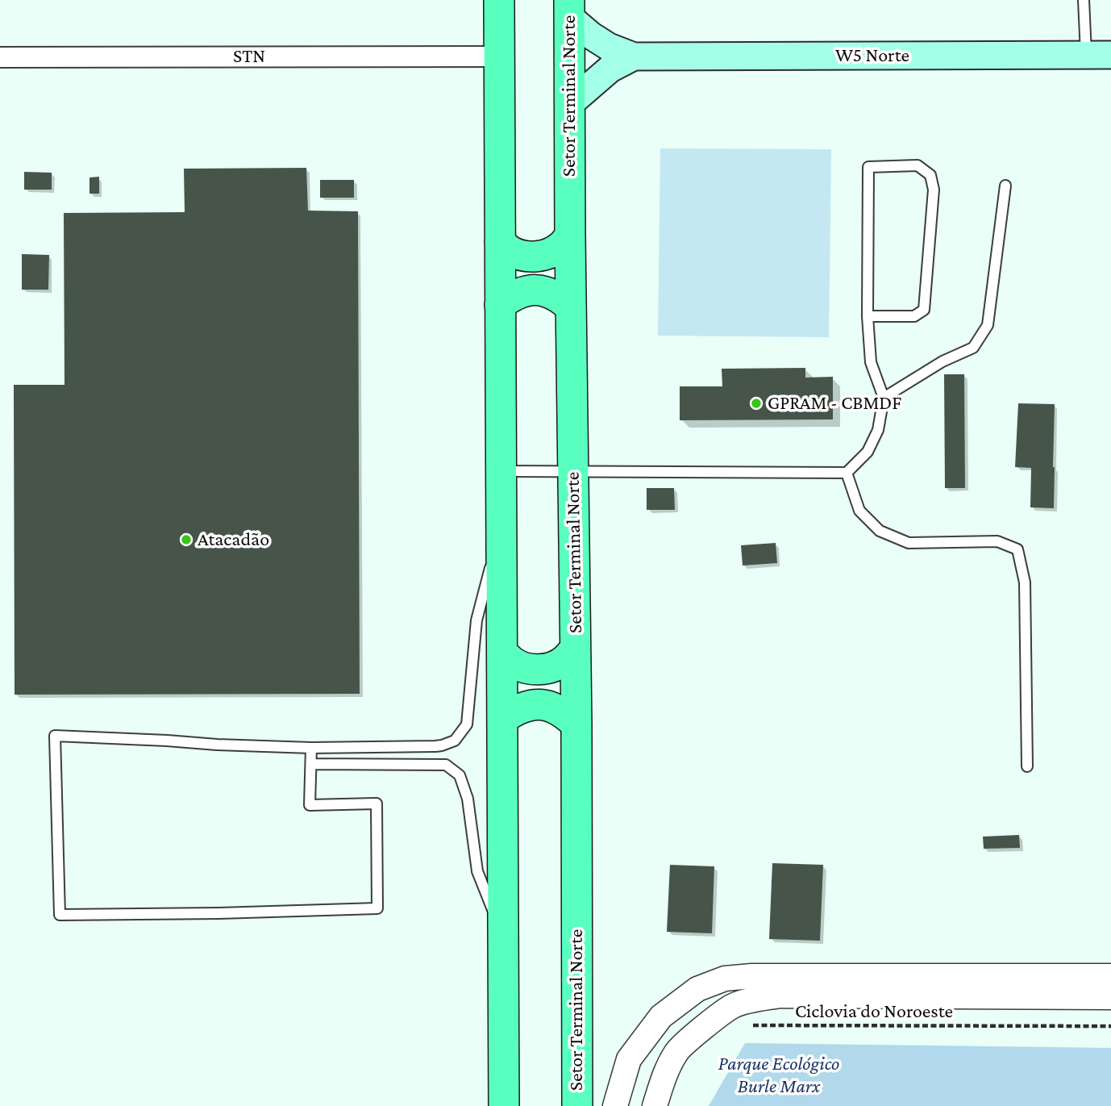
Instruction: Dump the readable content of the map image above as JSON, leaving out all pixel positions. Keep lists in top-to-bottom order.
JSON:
{
  "streets": {
    "main road": ["W5 Norte", "Setor Terminal Norte"],
    "street": ["STN"],
    "path": ["Ciclovia do Noroeste"]
  },
  "crossings": [
    ["W5 Norte", "Setor Terminal Norte"]
  ],
  "parks": ["Parque Ecológico Burle Marx"],
  "places": ["GPRAM - CBMDF", "Atacadão"]
}
